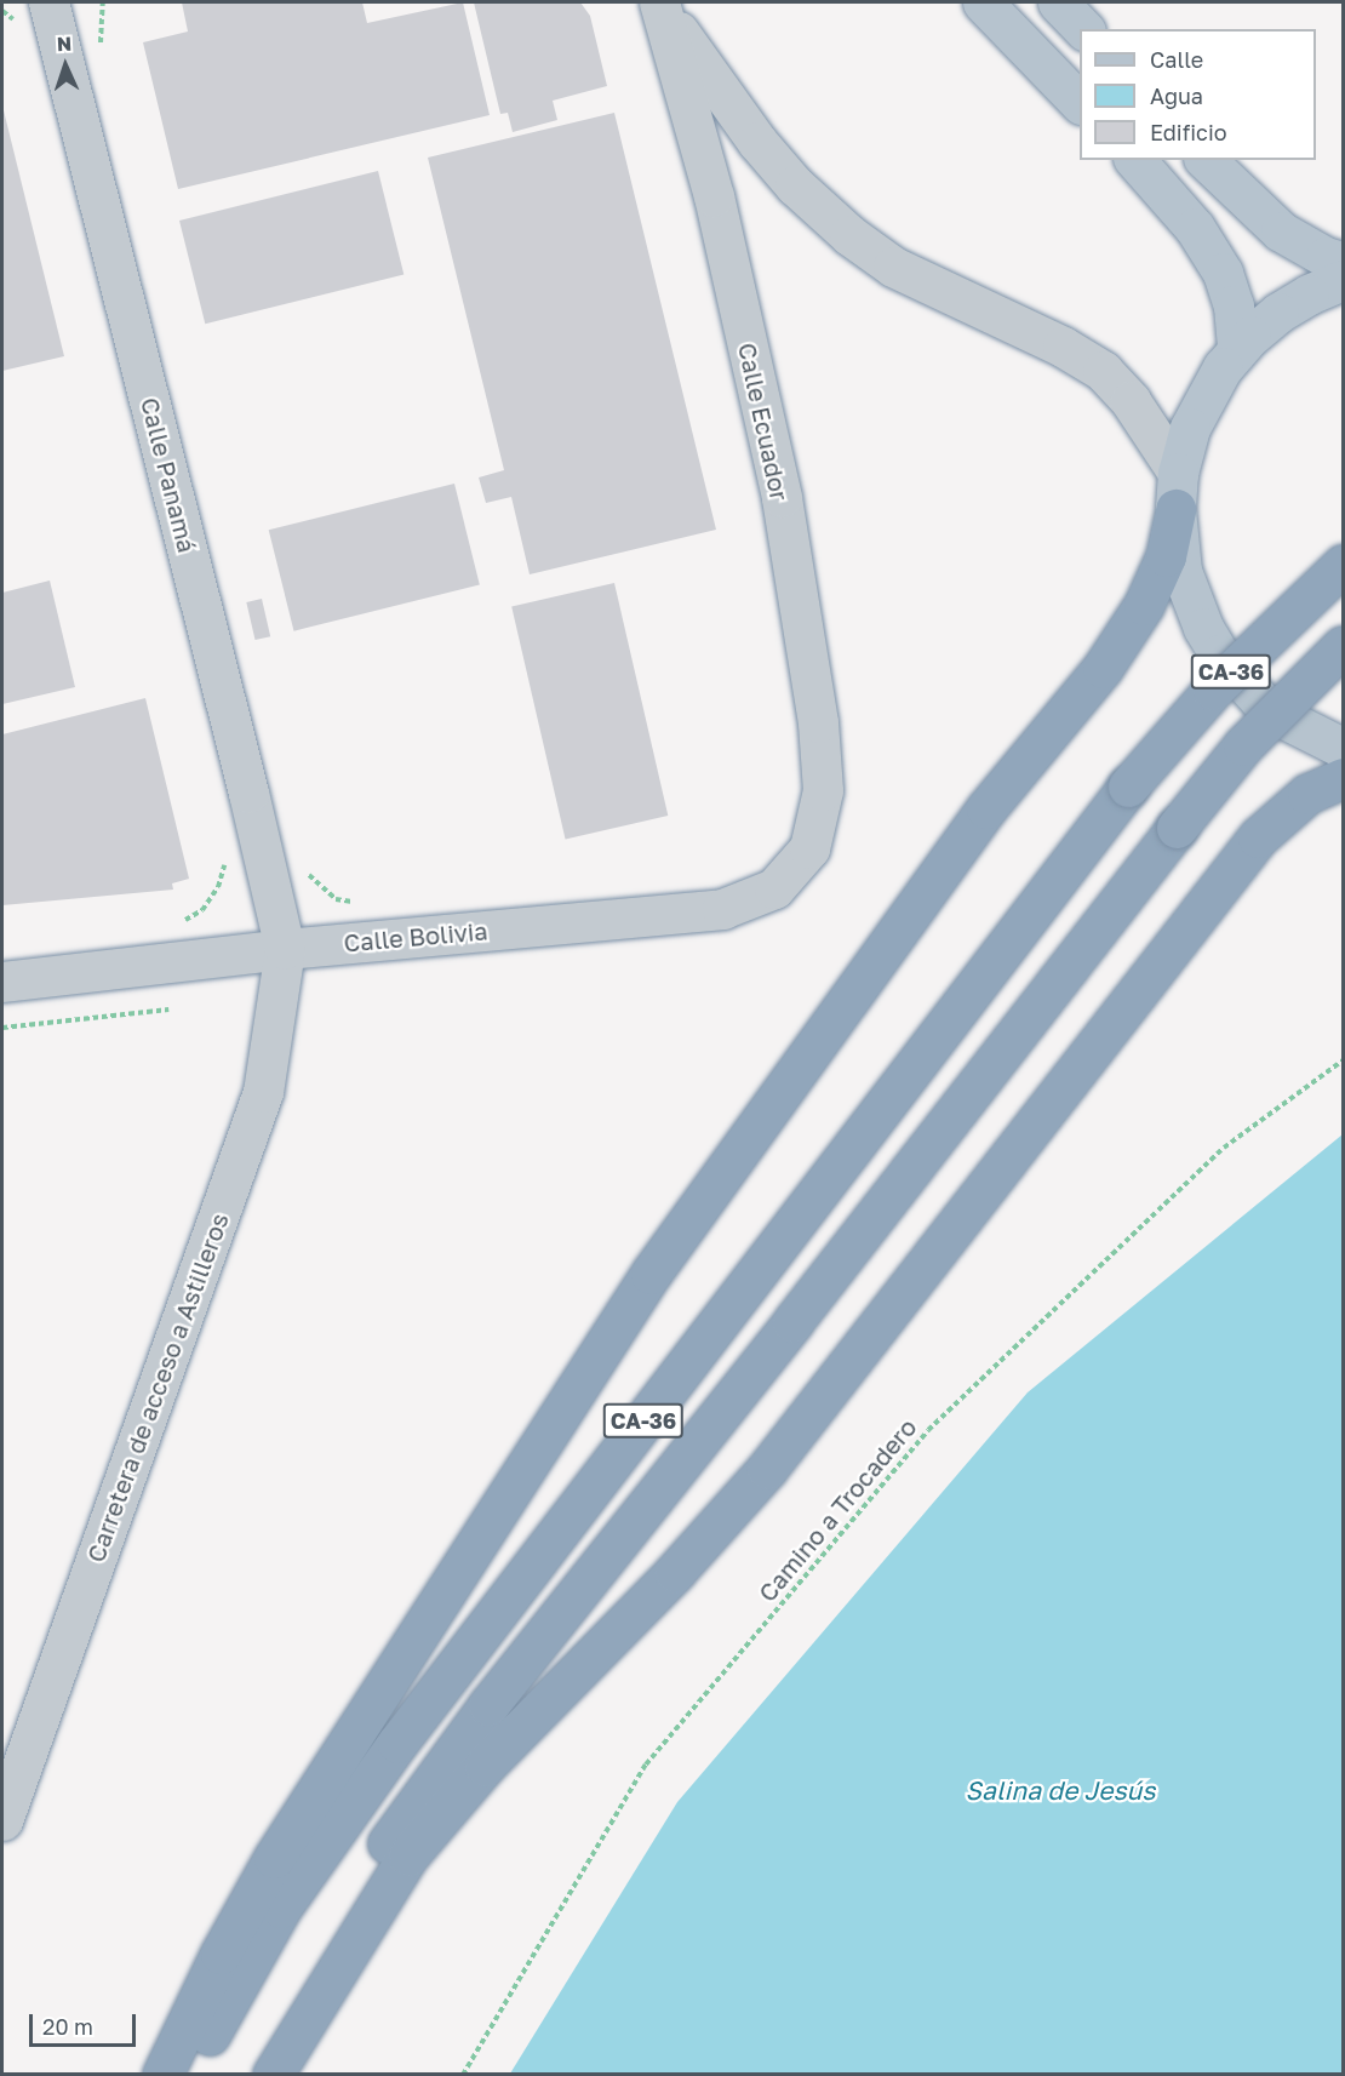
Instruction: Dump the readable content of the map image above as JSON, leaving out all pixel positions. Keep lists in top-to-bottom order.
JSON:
{
  "streets": {
    "highway": ["CA-36"],
    "street": [
      "Calle Ecuador",
      "Calle Panamá",
      "Calle Bolivia",
      "Carretera de acceso a Astilleros"
    ],
    "path": ["Camino a Trocadero"]
  },
  "crossings": [
    ["Calle Ecuador", "Calle Bolivia"],
    ["Calle Panamá", "Calle Bolivia"],
    ["Calle Panamá", "Carretera de acceso a Astilleros"],
    ["Calle Bolivia", "Carretera de acceso a Astilleros"]
  ],
  "water": ["Salina de Jesús"],
  "legend": ["Calle", "Agua", "Edificio"],
  "scale_bar": "20 m",
  "north": "top"
}
